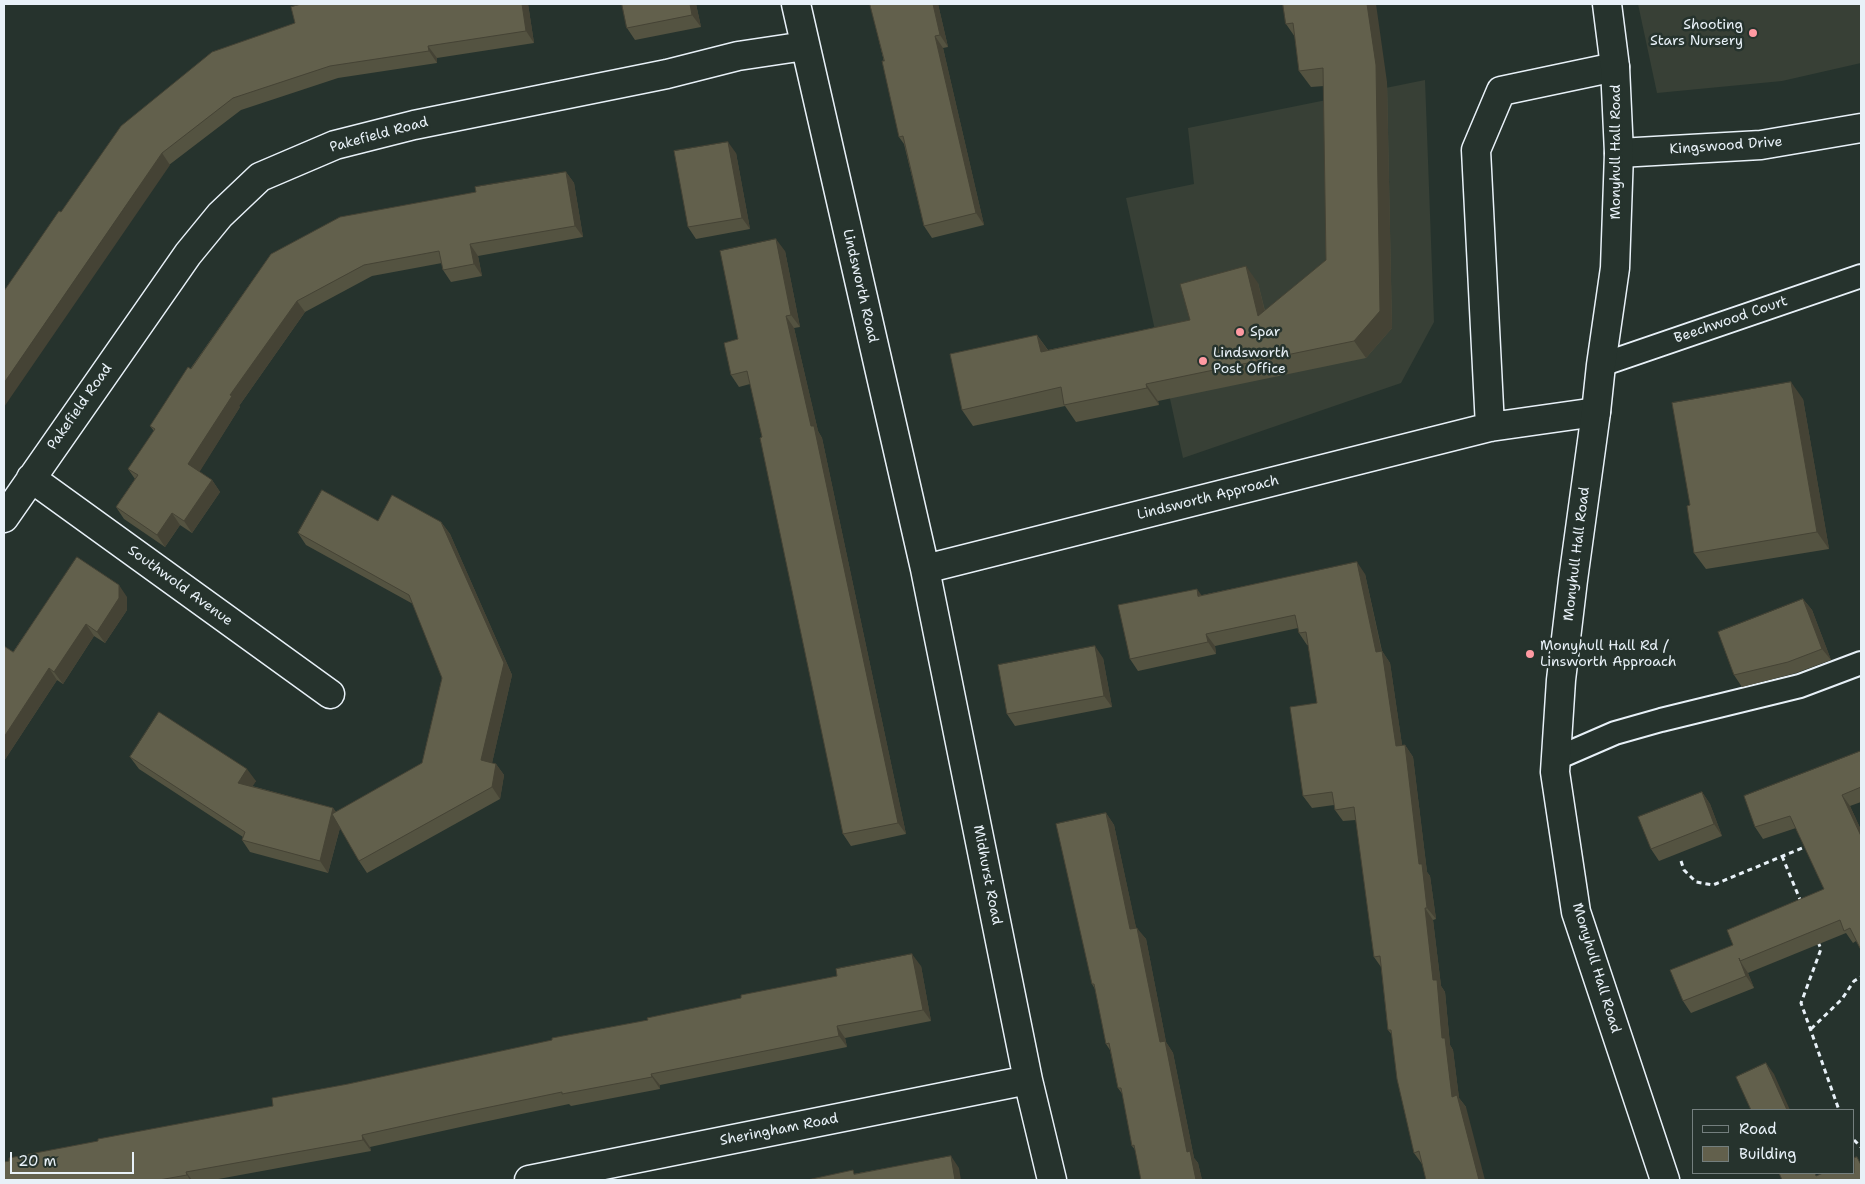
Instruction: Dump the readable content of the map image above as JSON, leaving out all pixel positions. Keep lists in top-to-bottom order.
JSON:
{
  "streets": {
    "street": [
      "Pakefield Road",
      "Kingswood Drive",
      "Monyhull Hall Road",
      "Lindsworth Road",
      "Lindsworth Approach",
      "Southwold Avenue",
      "Midhurst Road",
      "Sheringham Road"
    ],
    "lane": ["Beechwood Court"]
  },
  "crossings": [
    ["Pakefield Road", "Lindsworth Road"],
    ["Pakefield Road", "Southwold Avenue"],
    ["Kingswood Drive", "Monyhull Hall Road"],
    ["Monyhull Hall Road", "Beechwood Court"],
    ["Monyhull Hall Road", "Lindsworth Approach"],
    ["Lindsworth Road", "Lindsworth Approach"],
    ["Lindsworth Road", "Midhurst Road"],
    ["Lindsworth Approach", "Midhurst Road"],
    ["Midhurst Road", "Sheringham Road"]
  ],
  "places": [
    "Shooting Stars Nursery",
    "Spar",
    "Lindsworth Post Office",
    "Monyhull Hall Rd / Linsworth Approach"
  ],
  "legend": ["Road", "Building"],
  "scale_bar": "20 m"
}
